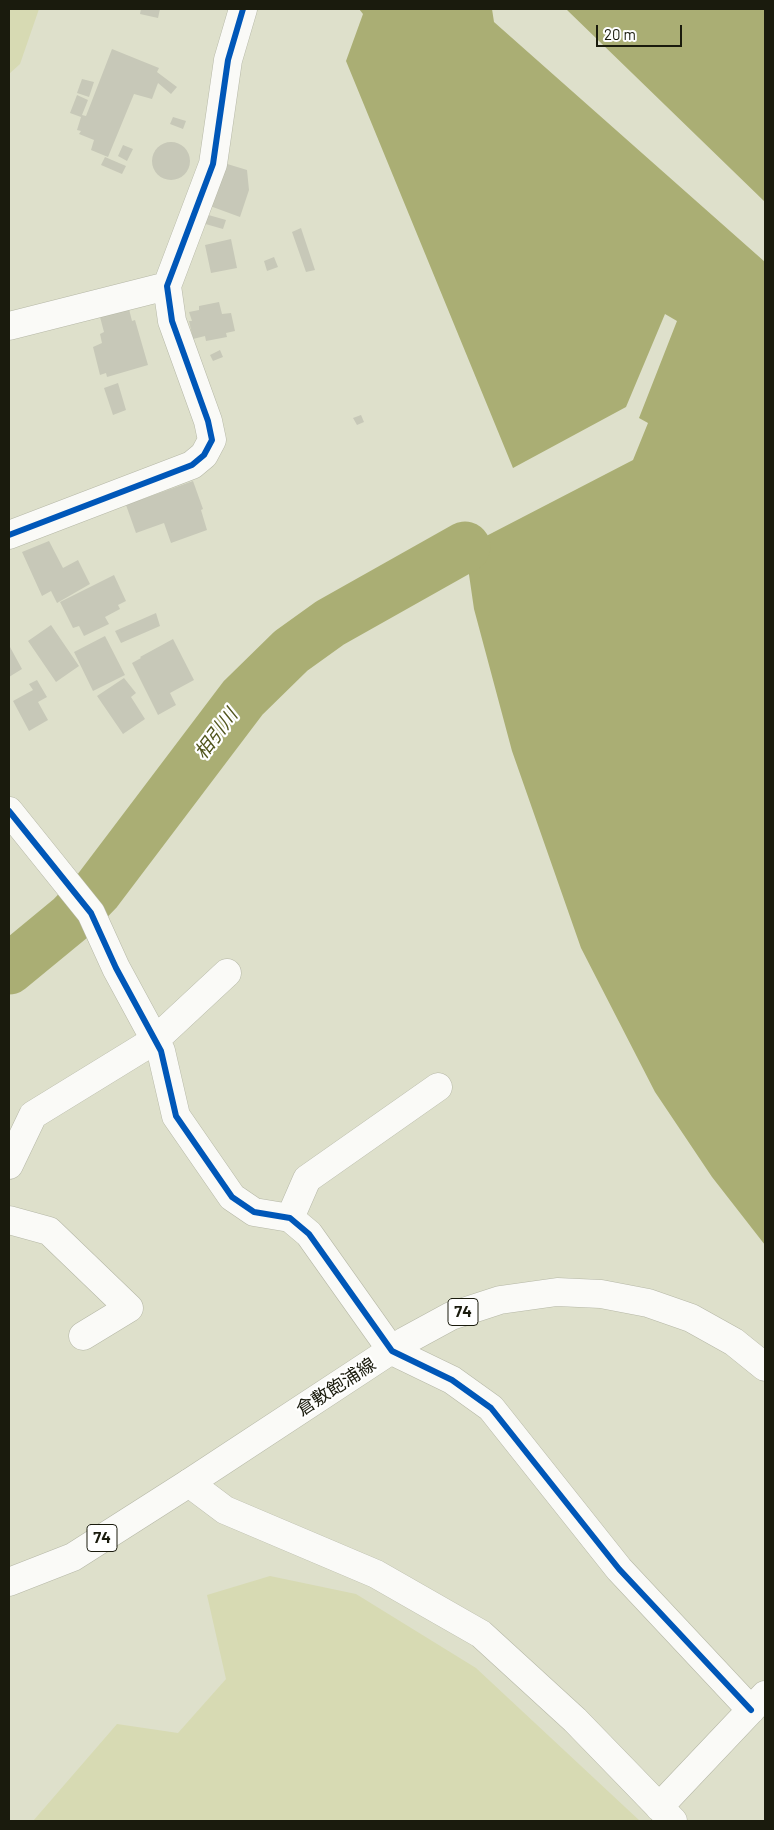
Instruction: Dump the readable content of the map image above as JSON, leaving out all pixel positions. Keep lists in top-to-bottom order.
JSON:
{
  "streets": {
    "street": ["74", "倉敷飽浦線"]
  },
  "water": ["相引川"],
  "scale_bar": "20 m"
}
